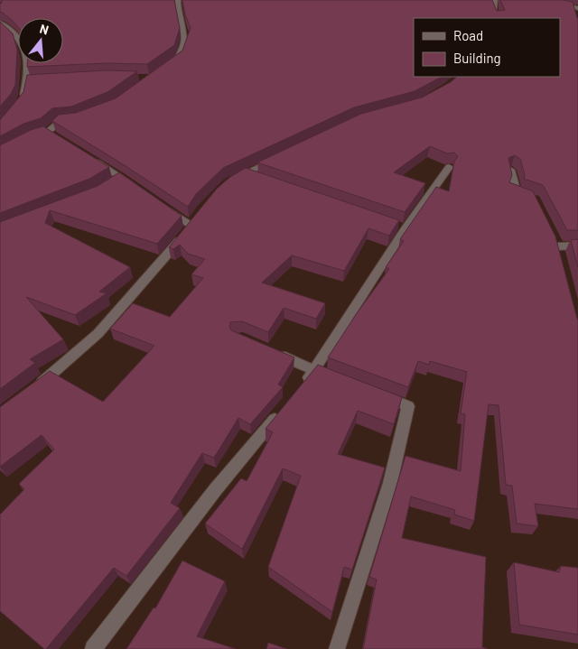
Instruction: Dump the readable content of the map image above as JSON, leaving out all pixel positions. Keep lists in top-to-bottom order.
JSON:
{
  "legend": ["Road", "Building"],
  "north": "top"
}
